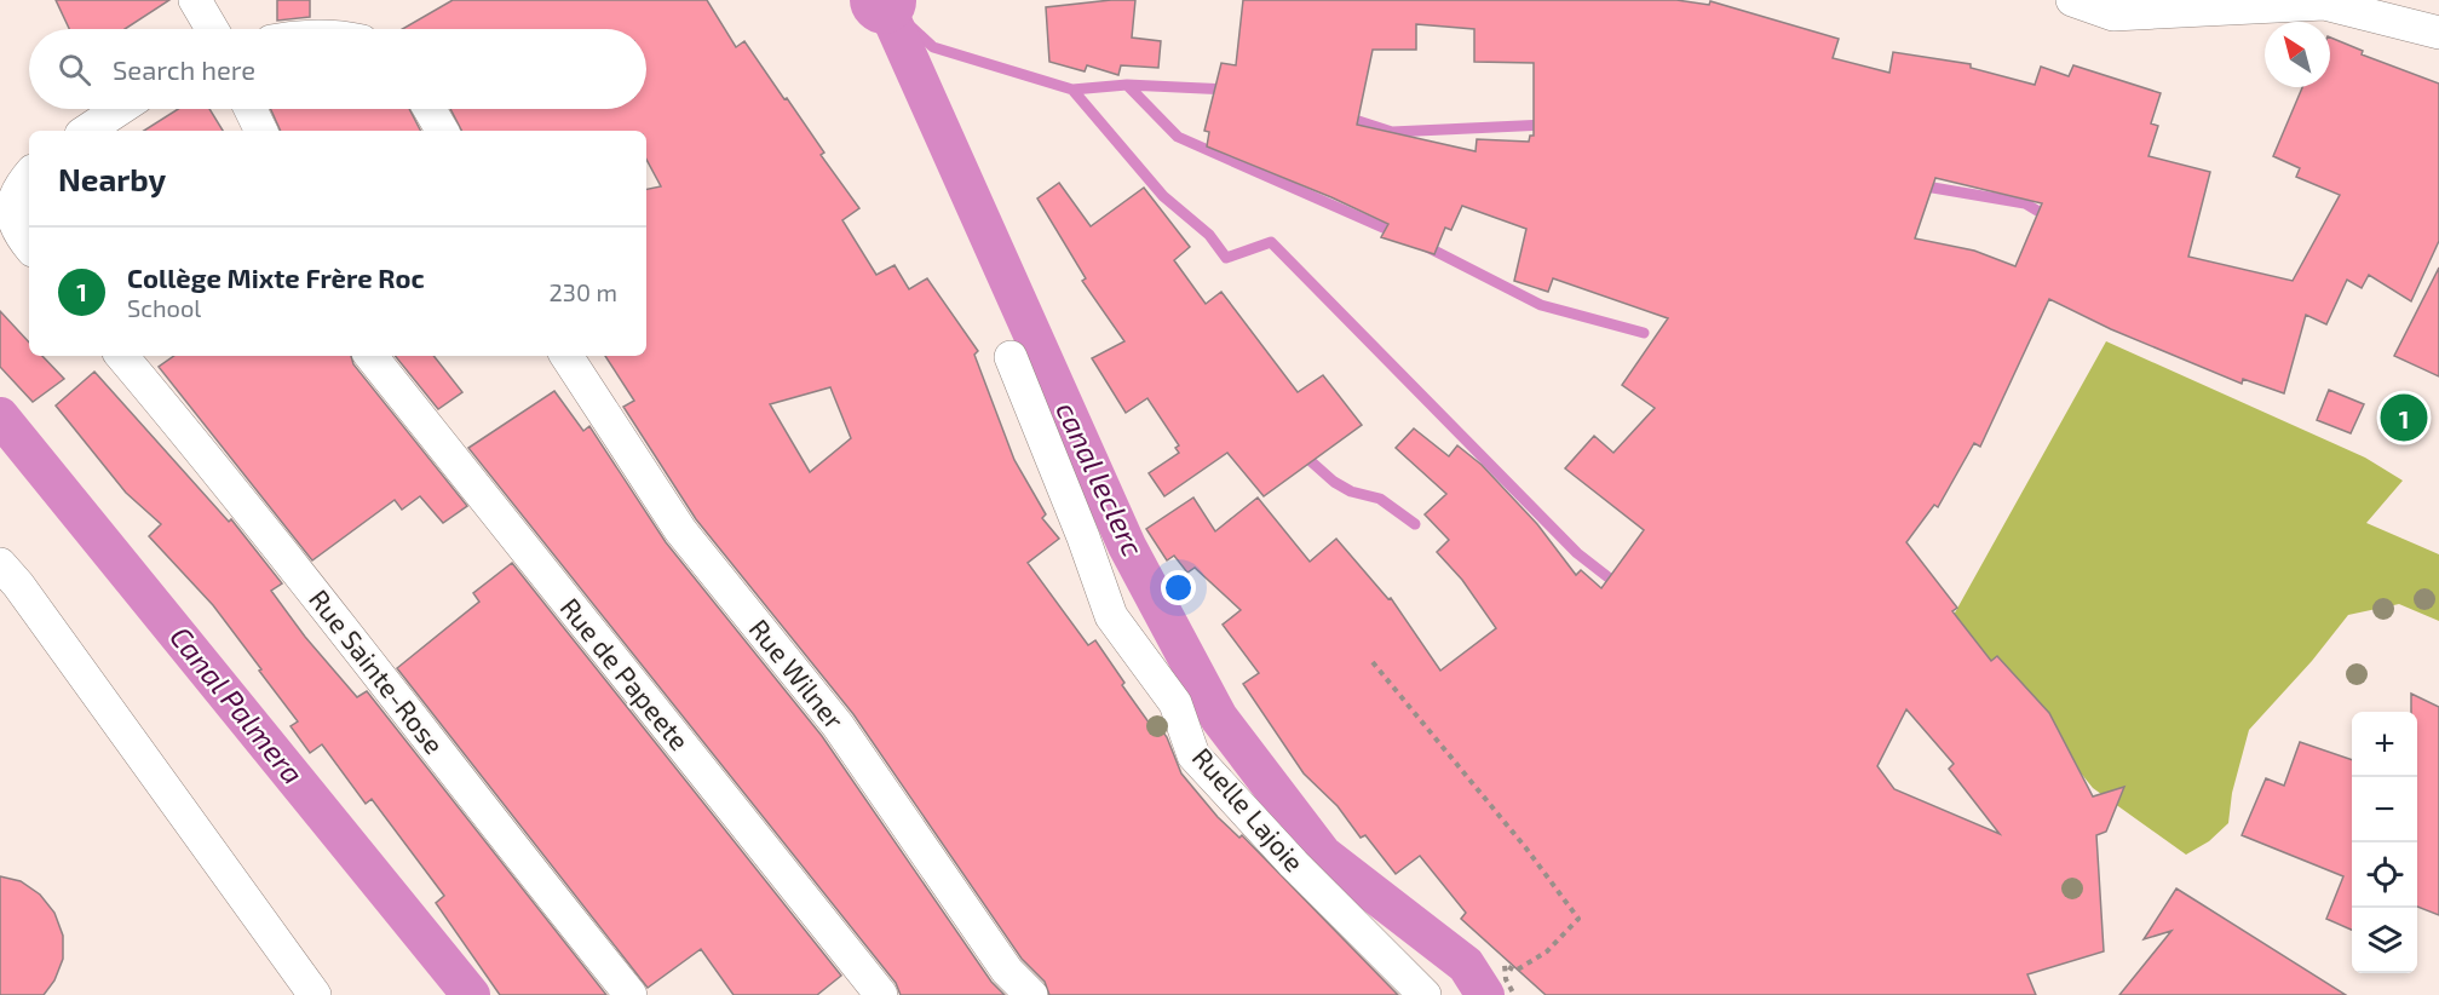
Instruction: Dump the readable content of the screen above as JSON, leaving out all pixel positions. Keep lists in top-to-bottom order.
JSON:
{
  "streets": {
    "street": [
      "Rue Sainte-Rose",
      "Rue de Papeete",
      "Rue Wilner",
      "Ruelle Lajoie"
    ]
  },
  "water": ["canal leclerc", "Canal Palmera"],
  "north": "top left",
  "page": {
    "search": "Search here",
    "heading": "Nearby",
    "list": [
      {
        "mark": "1",
        "name": "Collège Mixte Frère Roc",
        "note": "School",
        "value": "230 m"
      }
    ],
    "pins": "1",
    "map_buttons": ["+", "−"]
  }
}
